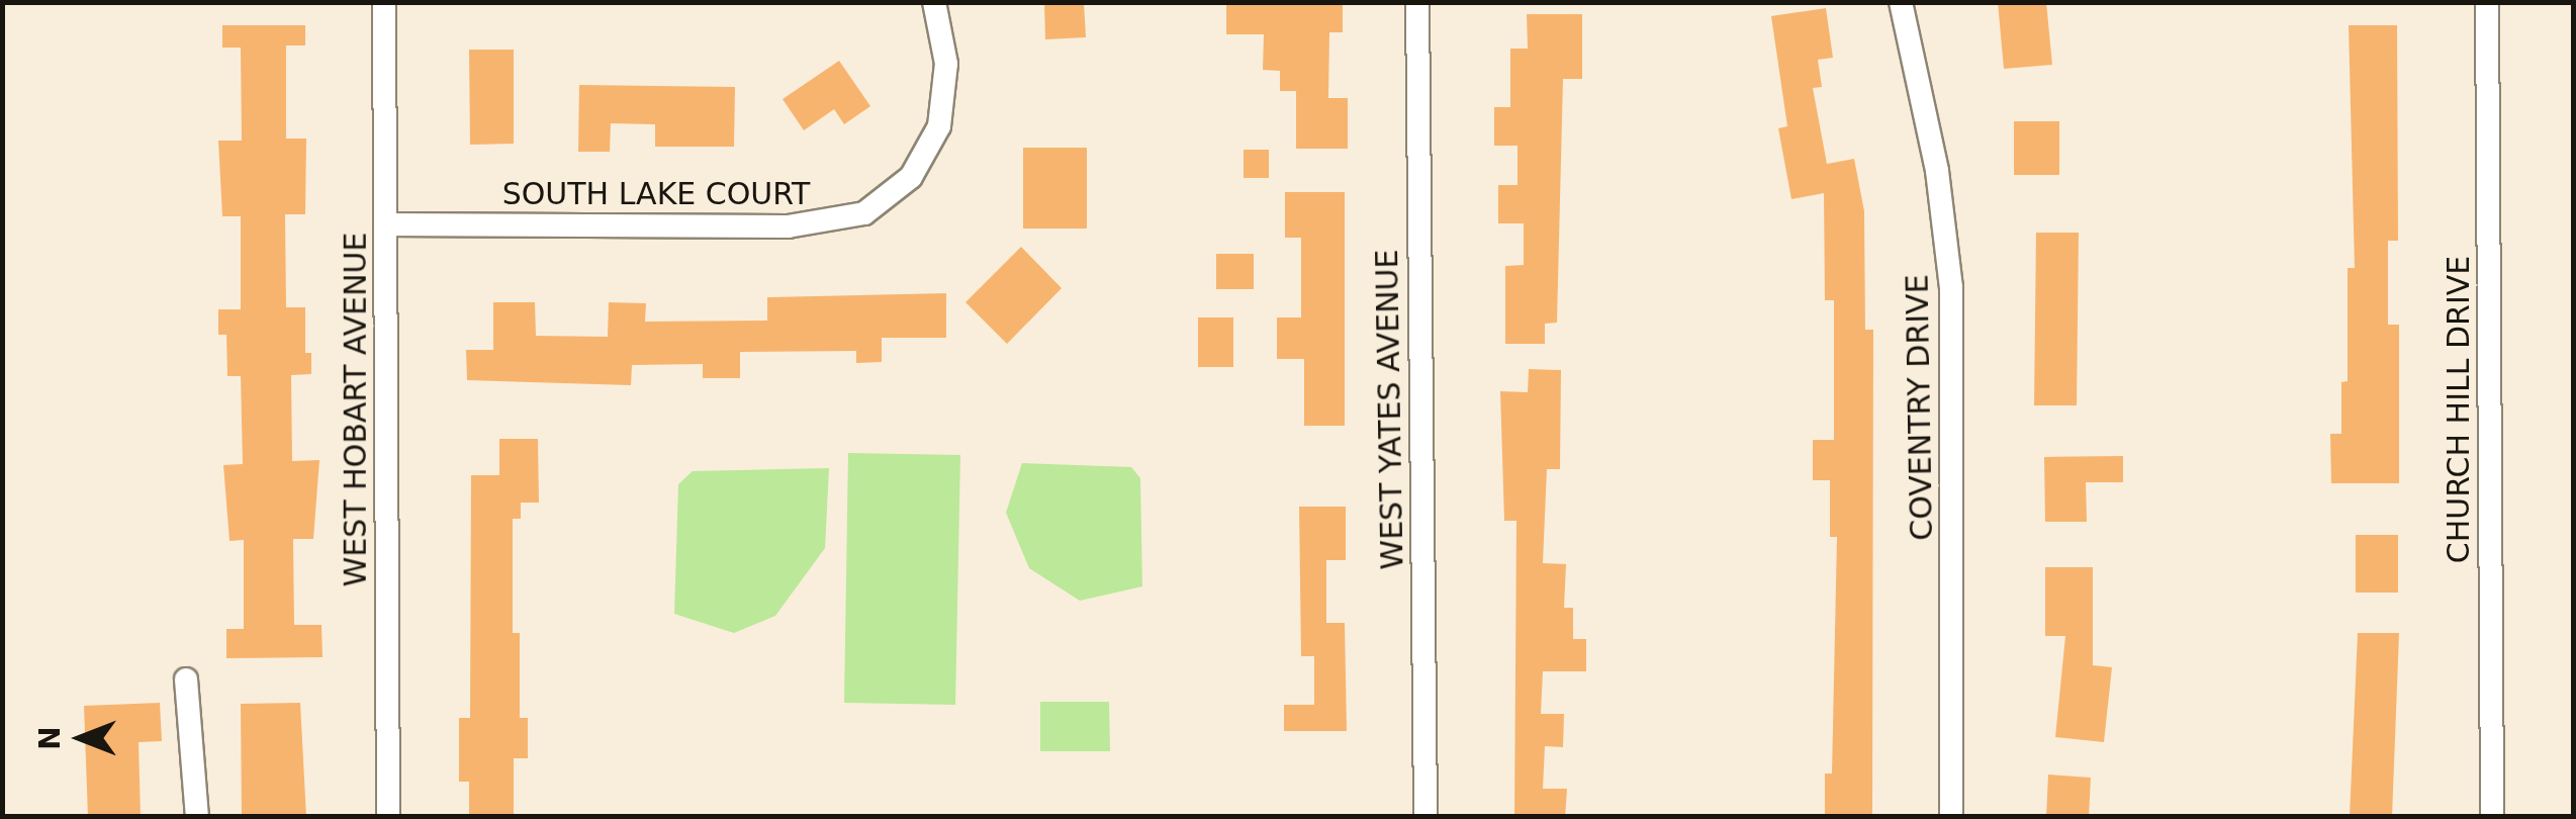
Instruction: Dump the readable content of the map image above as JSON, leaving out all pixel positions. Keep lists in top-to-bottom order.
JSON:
{
  "streets": {
    "street": [
      "SOUTH LAKE COURT",
      "COVENTRY DRIVE",
      "WEST HOBART AVENUE",
      "WEST YATES AVENUE",
      "CHURCH HILL DRIVE"
    ]
  },
  "crossings": [
    ["SOUTH LAKE COURT", "WEST HOBART AVENUE"]
  ],
  "north": "left"
}
